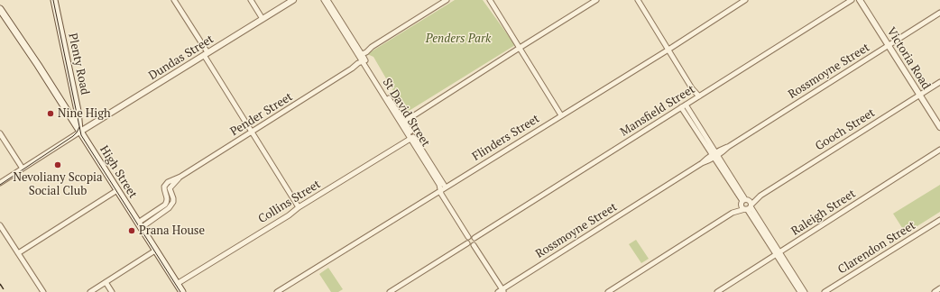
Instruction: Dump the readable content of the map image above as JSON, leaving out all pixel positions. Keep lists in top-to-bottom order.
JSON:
{
  "streets": {
    "main road": ["Plenty Road", "High Street"],
    "street": [
      "Dundas Street",
      "Victoria Road",
      "Rossmoyne Street",
      "Mansfield Street",
      "St David Street",
      "Pender Street",
      "Gooch Street",
      "Flinders Street",
      "Collins Street",
      "Raleigh Street",
      "Clarendon Street"
    ]
  },
  "crossings": [
    ["Dundas Street", "Plenty Road"],
    ["Dundas Street", "High Street"],
    ["Victoria Road", "Rossmoyne Street"],
    ["Victoria Road", "Gooch Street"],
    ["Plenty Road", "High Street"],
    ["Mansfield Street", "St David Street"],
    ["St David Street", "Pender Street"],
    ["St David Street", "Flinders Street"],
    ["St David Street", "Collins Street"],
    ["Pender Street", "High Street"],
    ["High Street", "Collins Street"]
  ],
  "parks": ["Penders Park"],
  "places": ["Nine High", "Nevoliany Scopia Social Club", "Prana House"]
}
